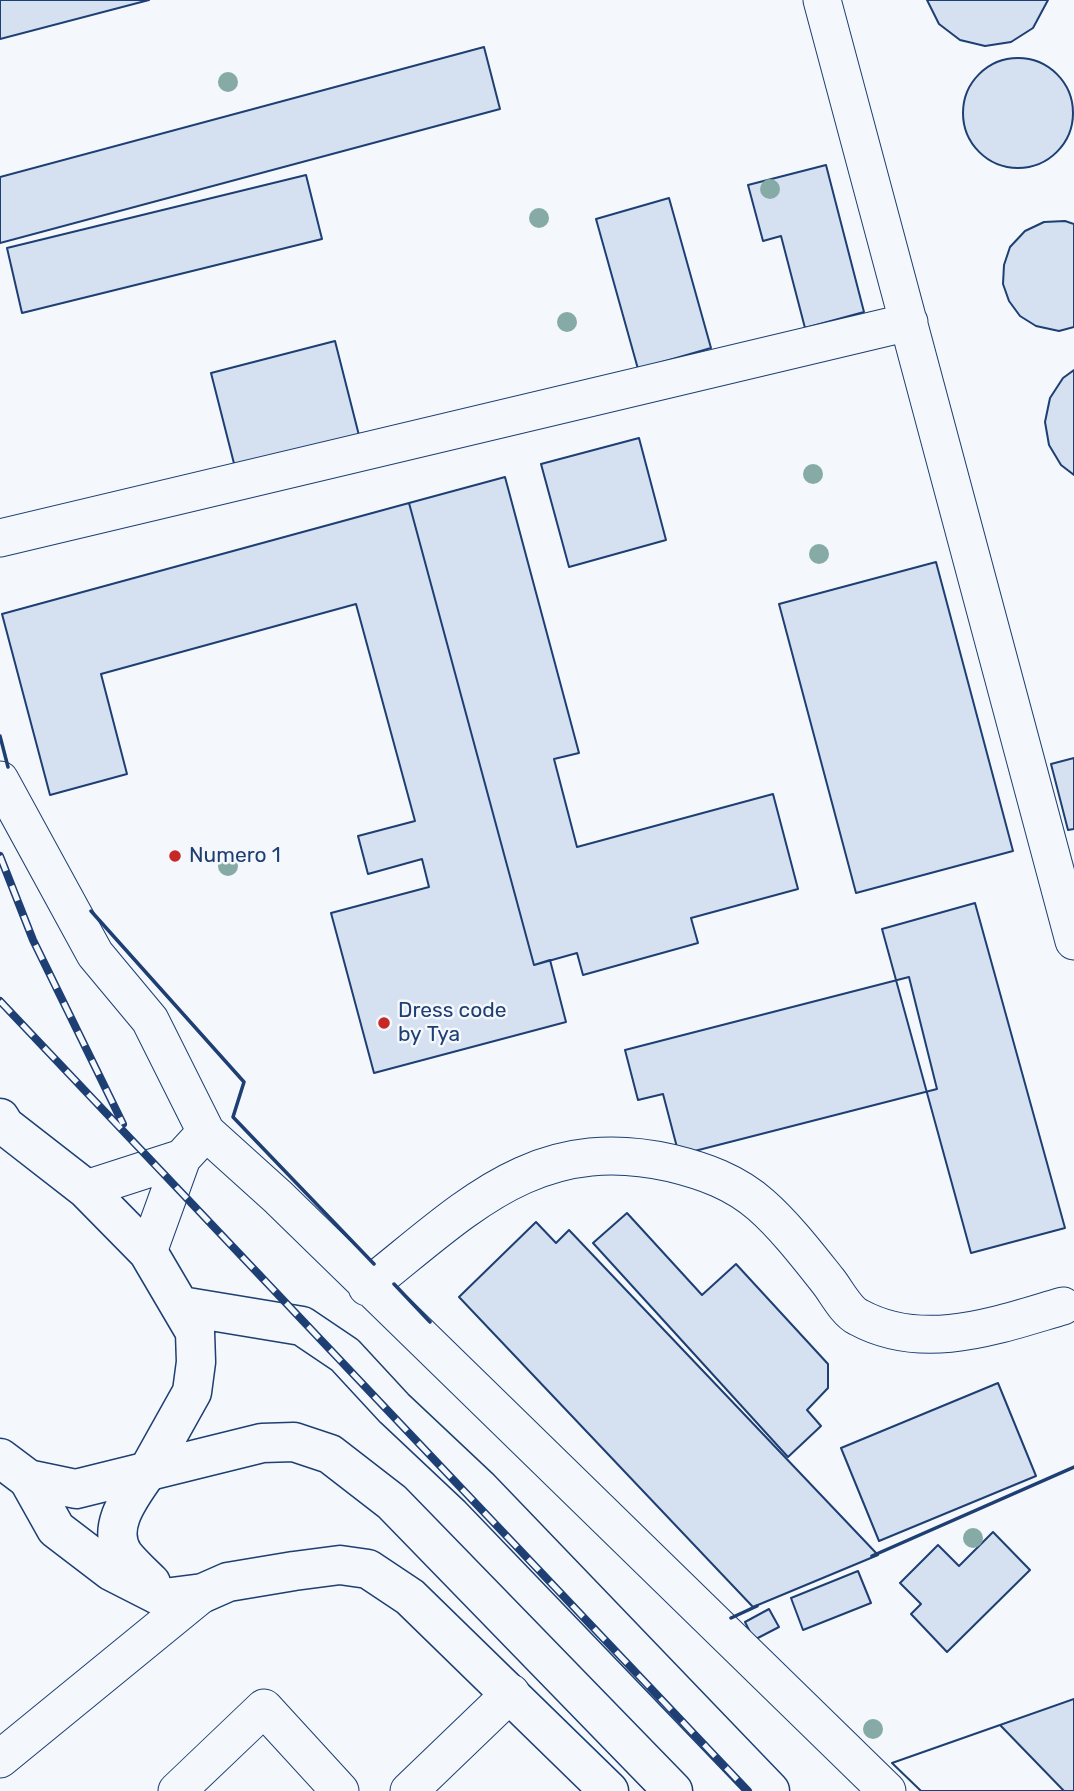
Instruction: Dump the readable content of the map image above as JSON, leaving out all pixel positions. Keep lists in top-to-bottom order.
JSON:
{
  "places": ["Numero 1", "Dress code by Tya"]
}
